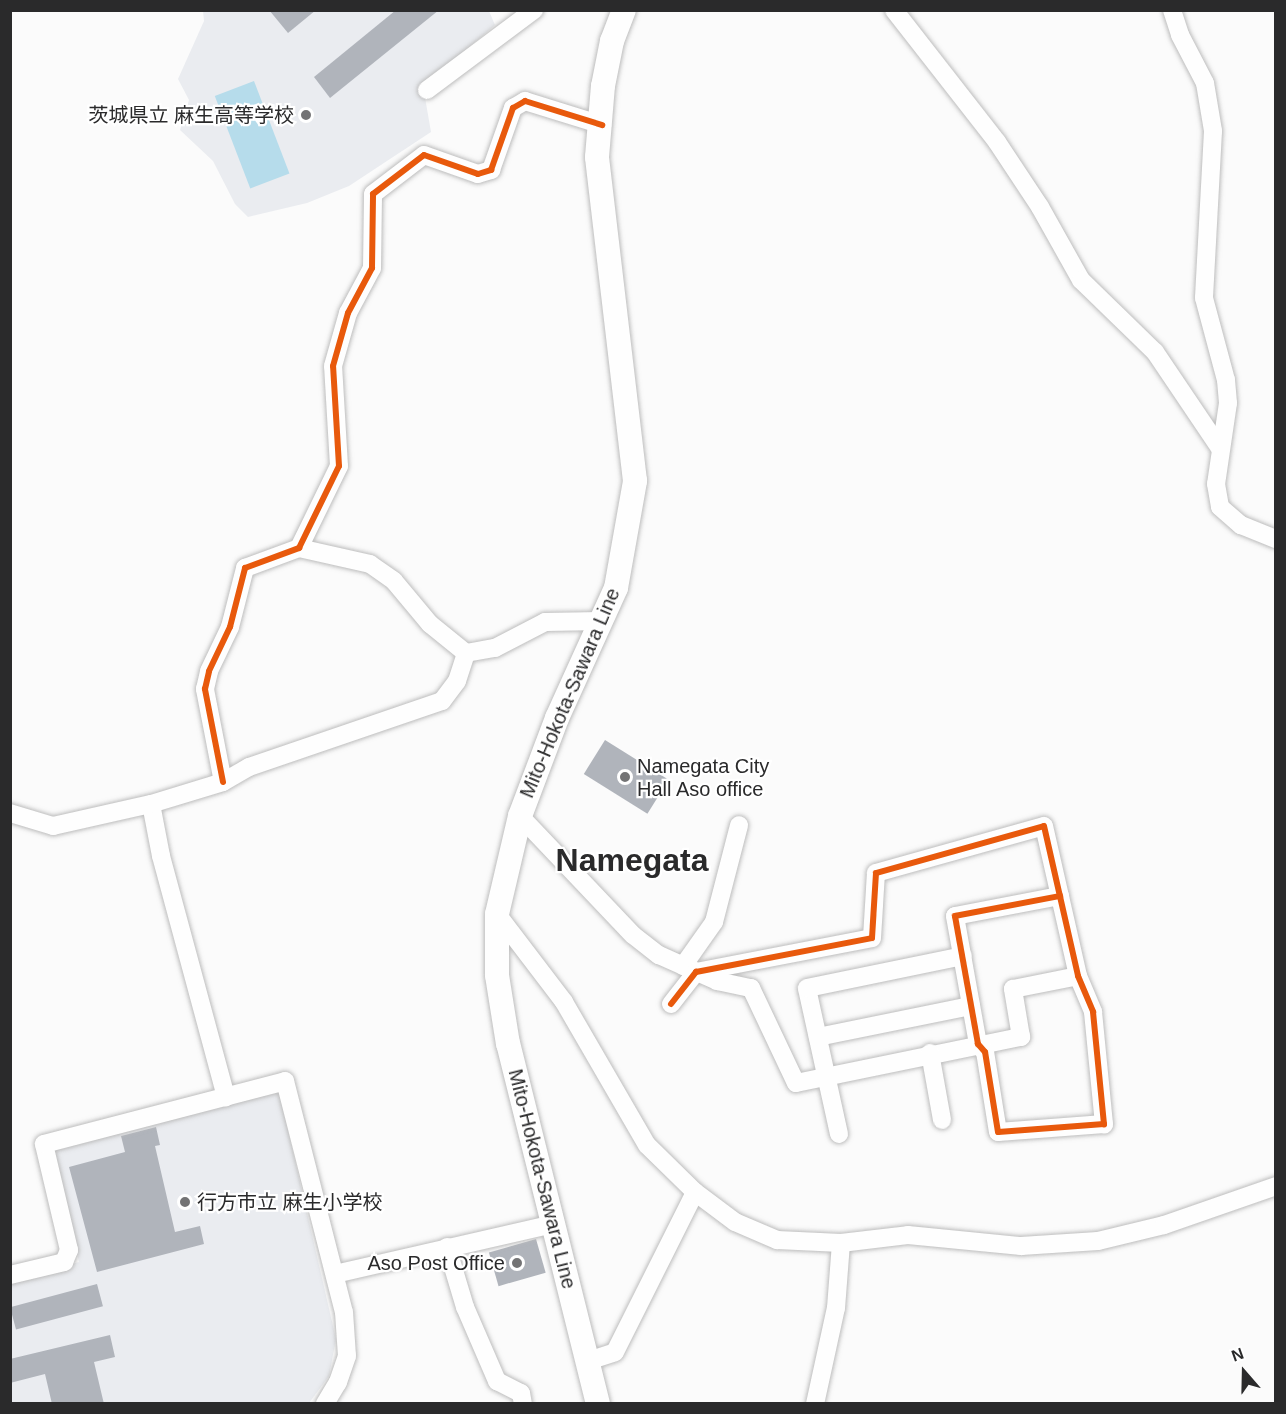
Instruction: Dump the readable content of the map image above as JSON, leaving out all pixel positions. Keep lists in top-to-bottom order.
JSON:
{
  "streets": {
    "main road": ["Mito-Hokota-Sawara Line"]
  },
  "districts": ["Namegata"],
  "places": [
    "茨城県立 麻生高等学校",
    "Namegata City Hall Aso office",
    "行方市立 麻生小学校",
    "Aso Post Office"
  ],
  "north": "top"
}
